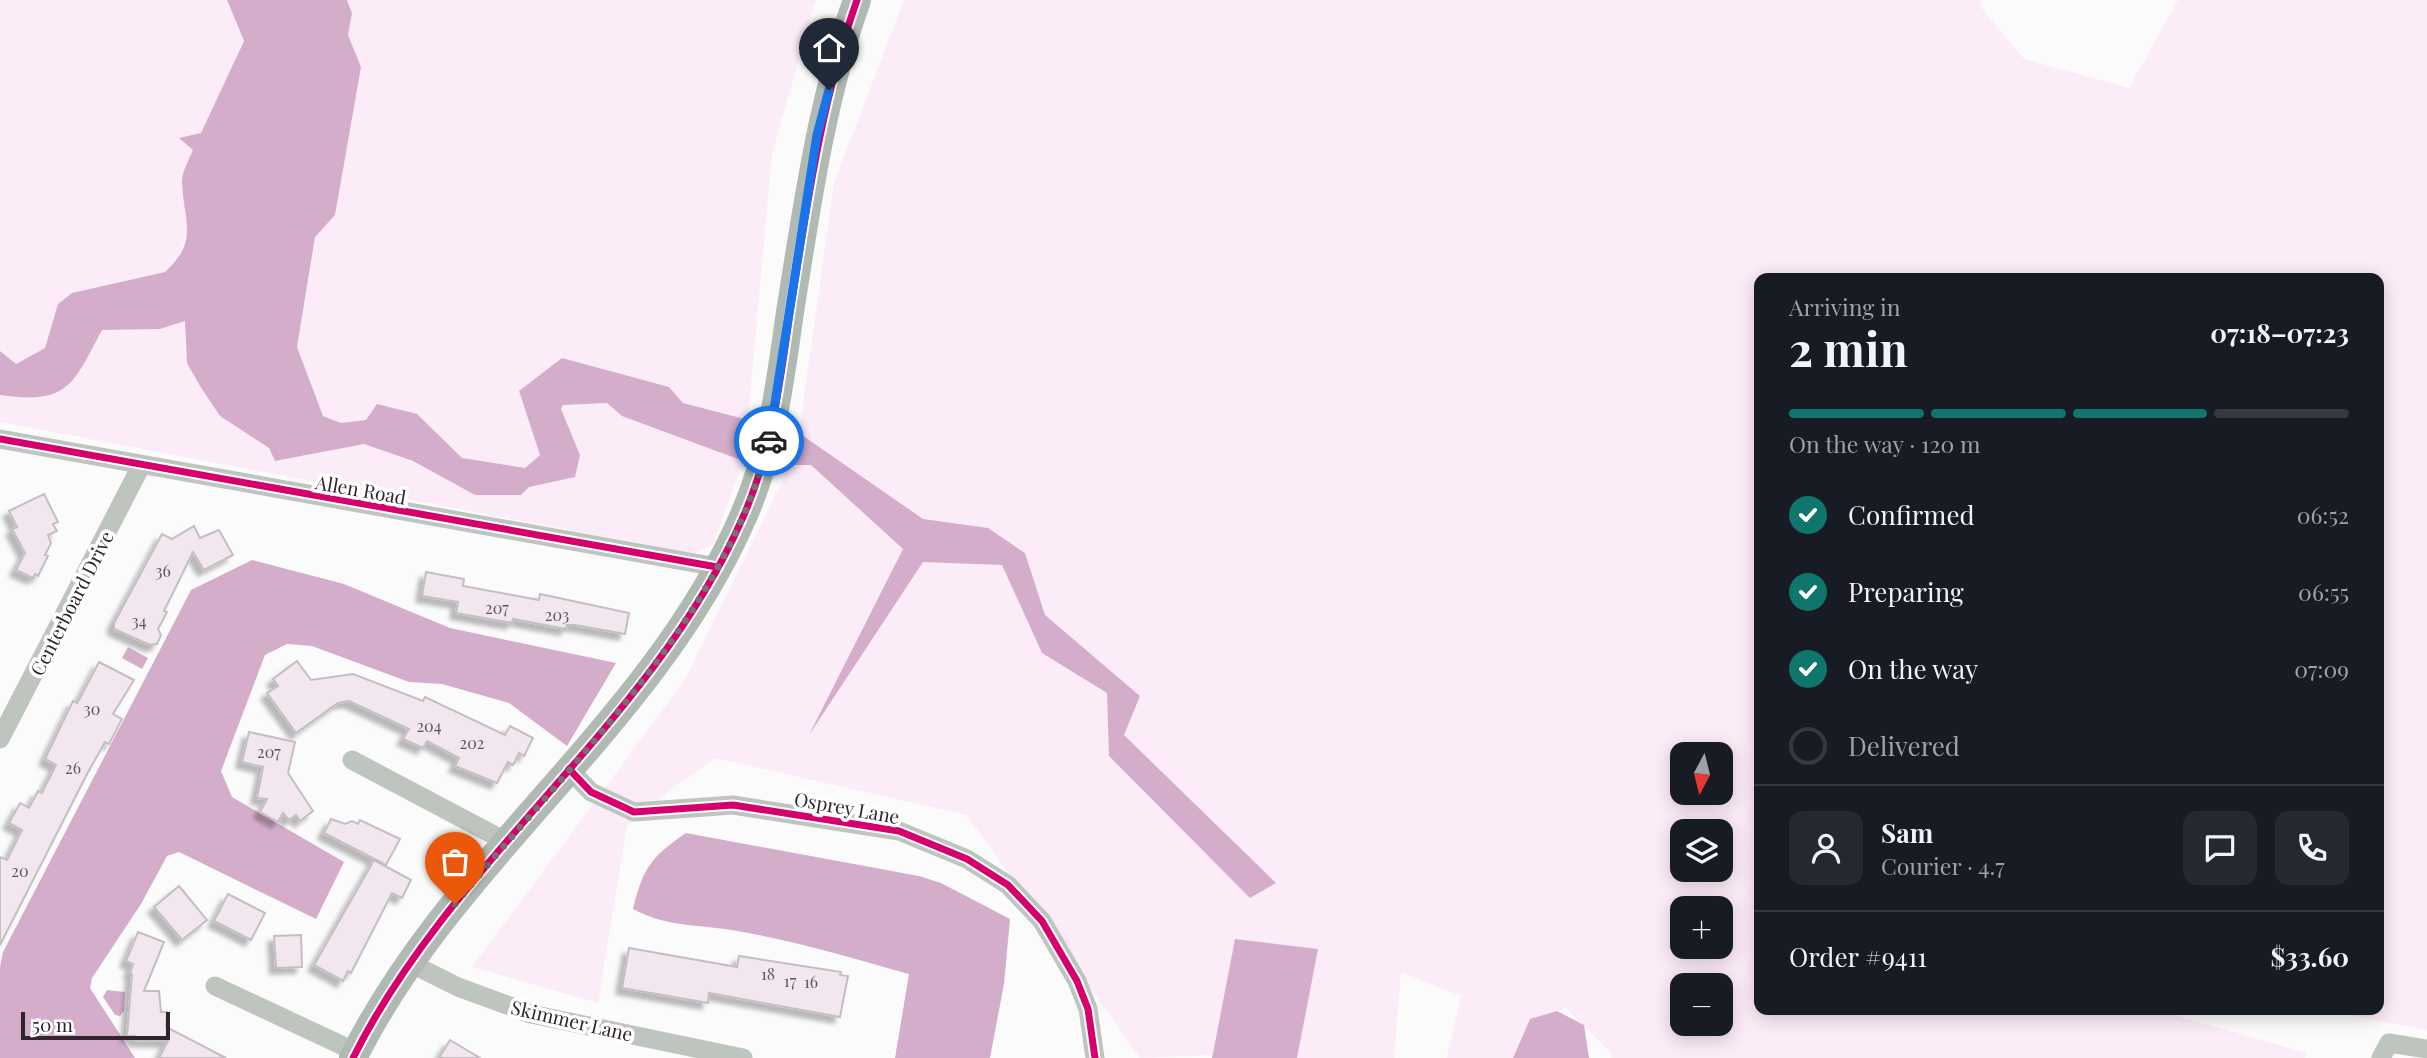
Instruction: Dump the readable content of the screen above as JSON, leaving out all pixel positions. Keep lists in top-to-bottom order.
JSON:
{
  "streets": {
    "street": [
      "Allen Road",
      "Centerboard Drive",
      "Osprey Lane",
      "Skimmer Lane"
    ]
  },
  "crossings": [
    ["Allen Road", "Centerboard Drive"]
  ],
  "house_numbers": [
    "36",
    "207",
    "203",
    "34",
    "30",
    "204",
    "202",
    "207",
    "26",
    "20",
    "18",
    "17",
    "16"
  ],
  "scale_bar": "50 m",
  "north": "bottom",
  "page": {
    "heading": ["2 min", "Arriving in", "07:18–07:23"],
    "panel": [
      "Sam",
      "Courier · 4.7",
      "Order #9411",
      "$33.60"
    ],
    "bar": "On the way · 120 m",
    "list": [
      ["Confirmed", "06:52"],
      ["Preparing", "06:55"],
      ["On the way", "07:09"],
      "Delivered"
    ],
    "map_buttons": ["+", "−"],
    "scale": "50 m"
  }
}
